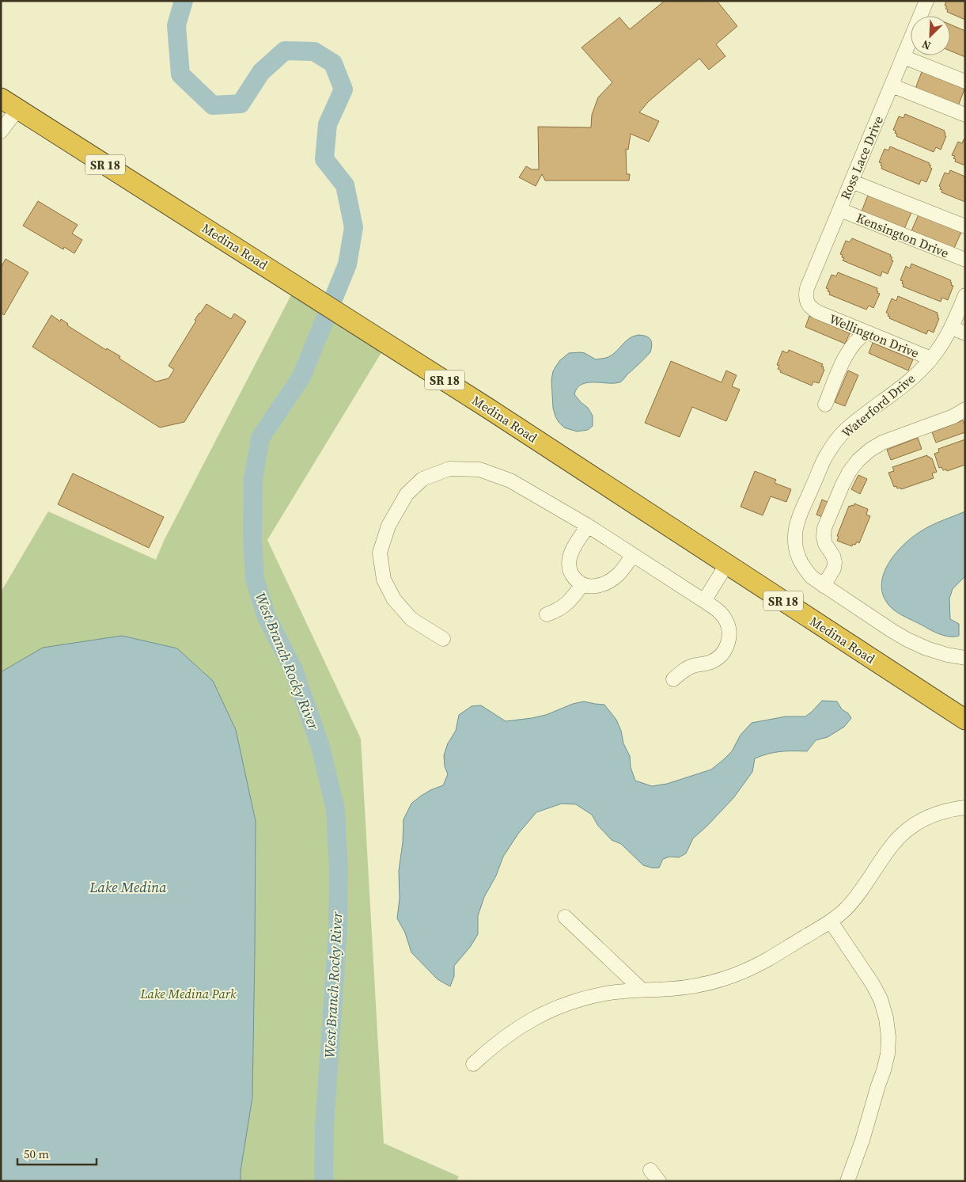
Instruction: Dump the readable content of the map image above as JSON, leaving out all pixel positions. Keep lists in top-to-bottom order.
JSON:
{
  "streets": {
    "highway": ["SR 18", "Medina Road"],
    "street": [
      "Ross Lace Drive",
      "Kensington Drive",
      "Wellington Drive",
      "Waterford Drive"
    ]
  },
  "crossings": [
    ["Ross Lace Drive", "Kensington Drive"],
    ["Ross Lace Drive", "Wellington Drive"],
    ["Wellington Drive", "Waterford Drive"]
  ],
  "water": ["West Branch Rocky River", "Lake Medina"],
  "parks": ["Lake Medina Park"],
  "scale_bar": "50 m",
  "north": "bottom left"
}
